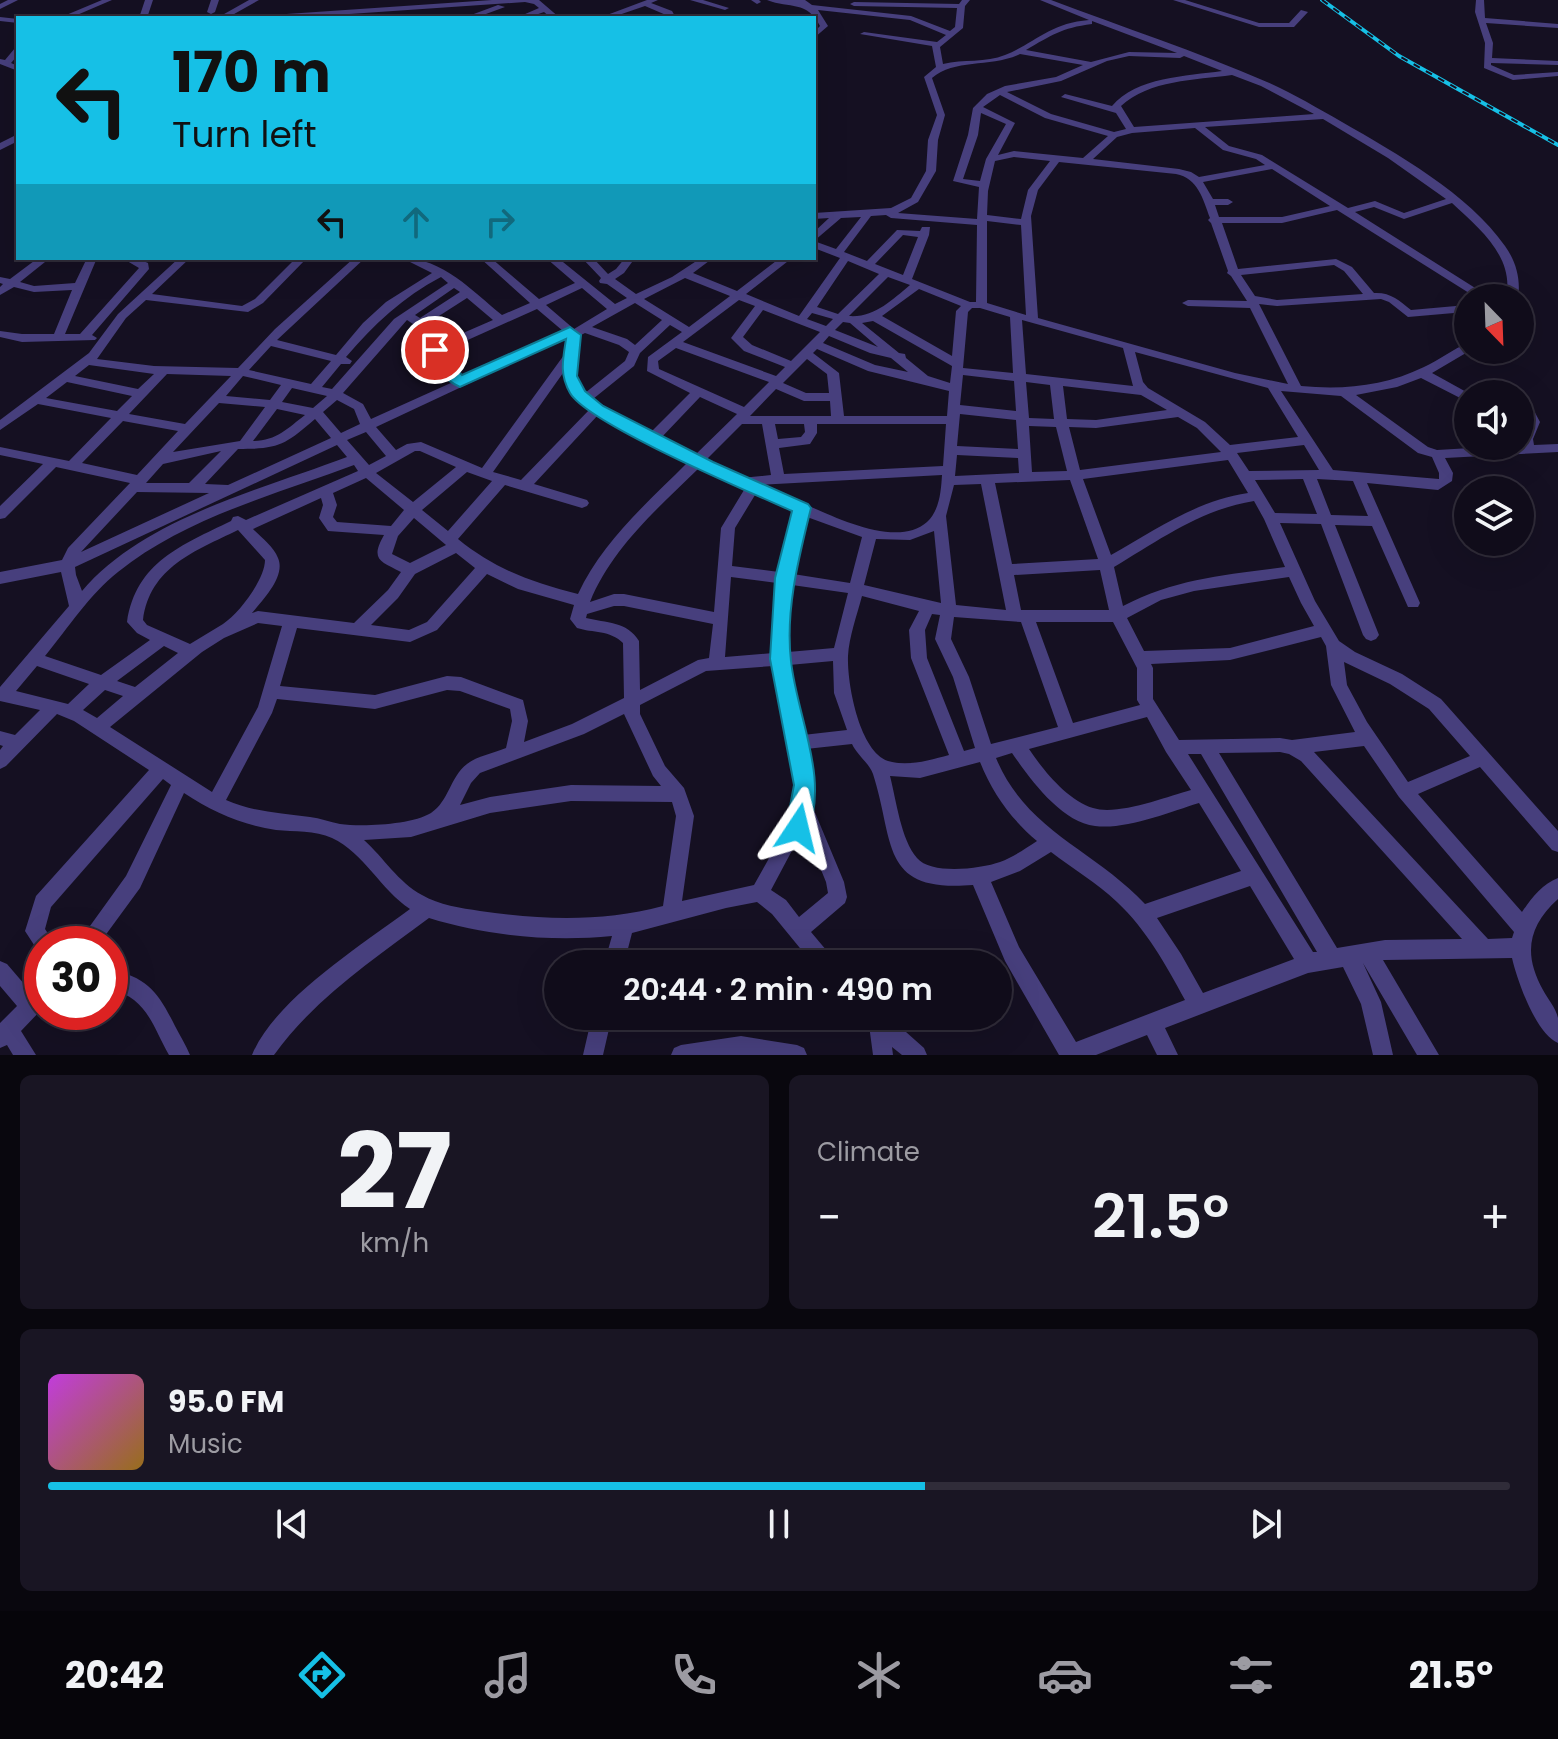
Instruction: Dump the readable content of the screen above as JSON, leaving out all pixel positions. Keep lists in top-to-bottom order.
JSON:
{
  "north": "bottom right",
  "page": {
    "turn": ["170 m", "Turn left"],
    "limit": "30",
    "trip": "20:44 · 2 min · 490 m",
    "tile": [
      ["27", "km/h"],
      "Climate"
    ],
    "heat": ["−", "21.5°", "+"],
    "song": ["95.0 FM", "Music"],
    "tabs": ["20:42", "21.5°"]
  }
}
